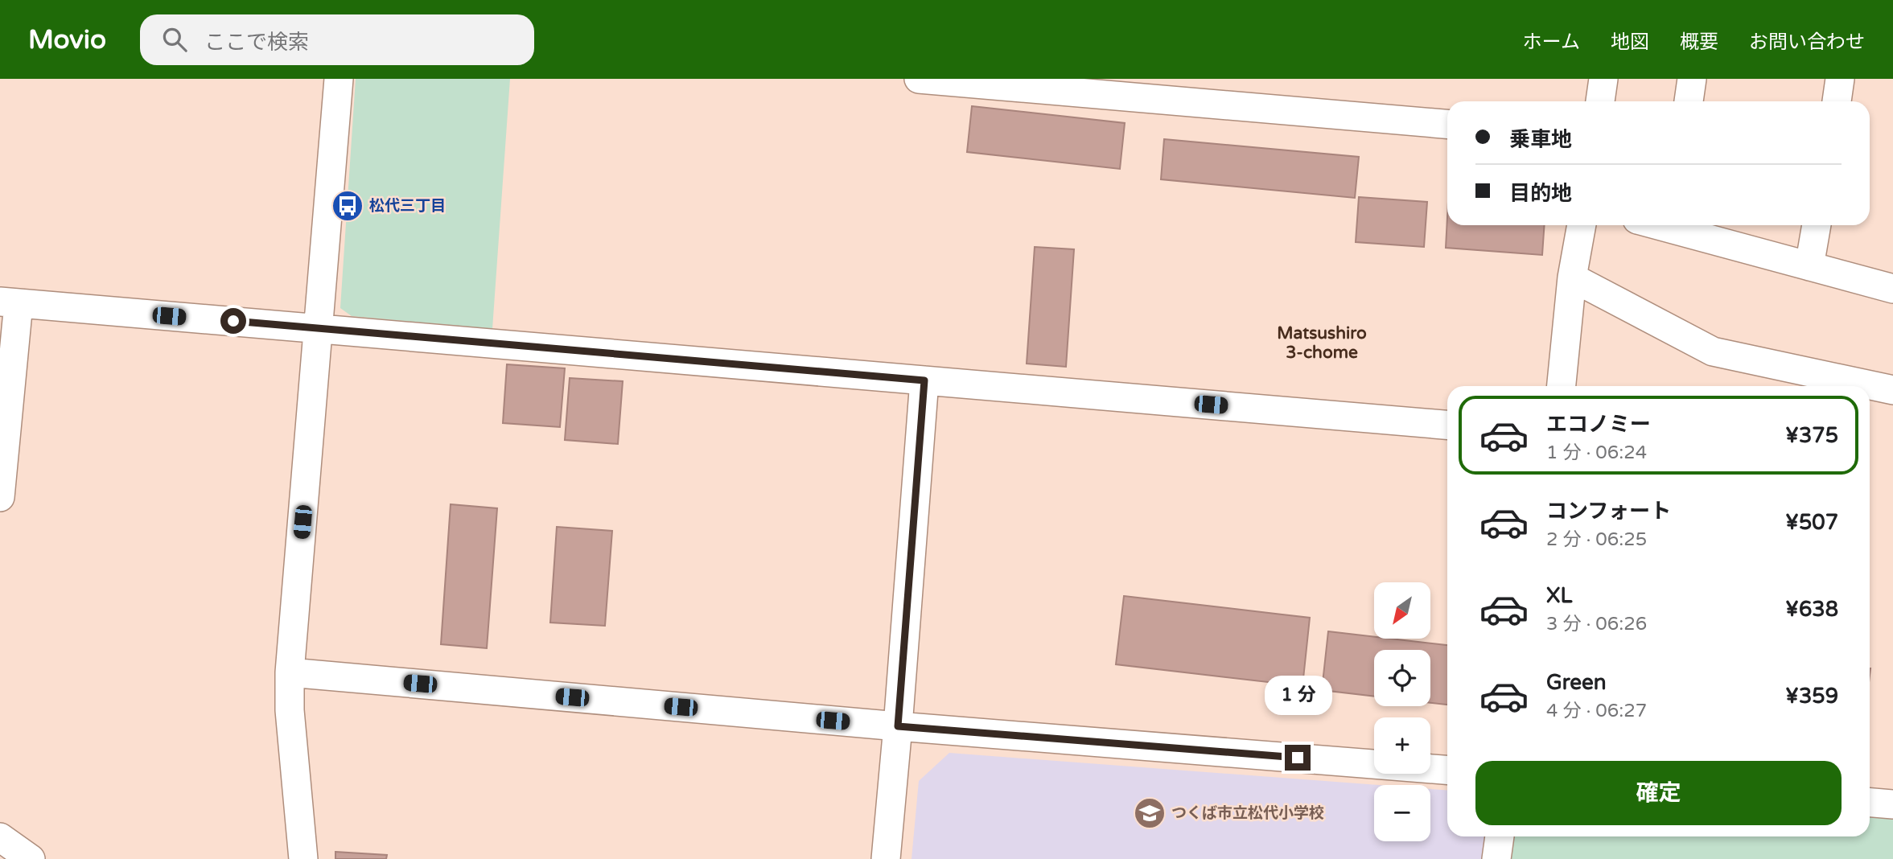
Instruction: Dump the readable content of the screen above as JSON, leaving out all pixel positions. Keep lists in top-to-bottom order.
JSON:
{
  "districts": ["Matsushiro 3-chome"],
  "places": {
    "bus stop": ["松代三丁目"],
    "school or university": ["つくば市立松代小学校"]
  },
  "north": "bottom left",
  "page": {
    "header": "Movio",
    "search": "ここで検索",
    "nav": [
      "ホーム",
      "地図",
      "概要",
      "お問い合わせ"
    ],
    "banner": ["乗車地", "目的地"],
    "list": [
      {
        "name": "エコノミー",
        "note": "1 分 · 06:24",
        "value": "¥375"
      },
      {
        "name": "コンフォート",
        "note": "2 分 · 06:25",
        "value": "¥507"
      },
      {
        "name": "XL",
        "note": "3 分 · 06:26",
        "value": "¥638"
      },
      {
        "name": "Green",
        "note": "4 分 · 06:27",
        "value": "¥359"
      }
    ],
    "map_buttons": ["+", "−"],
    "bubble": "1 分",
    "buttons": "確定"
  }
}
